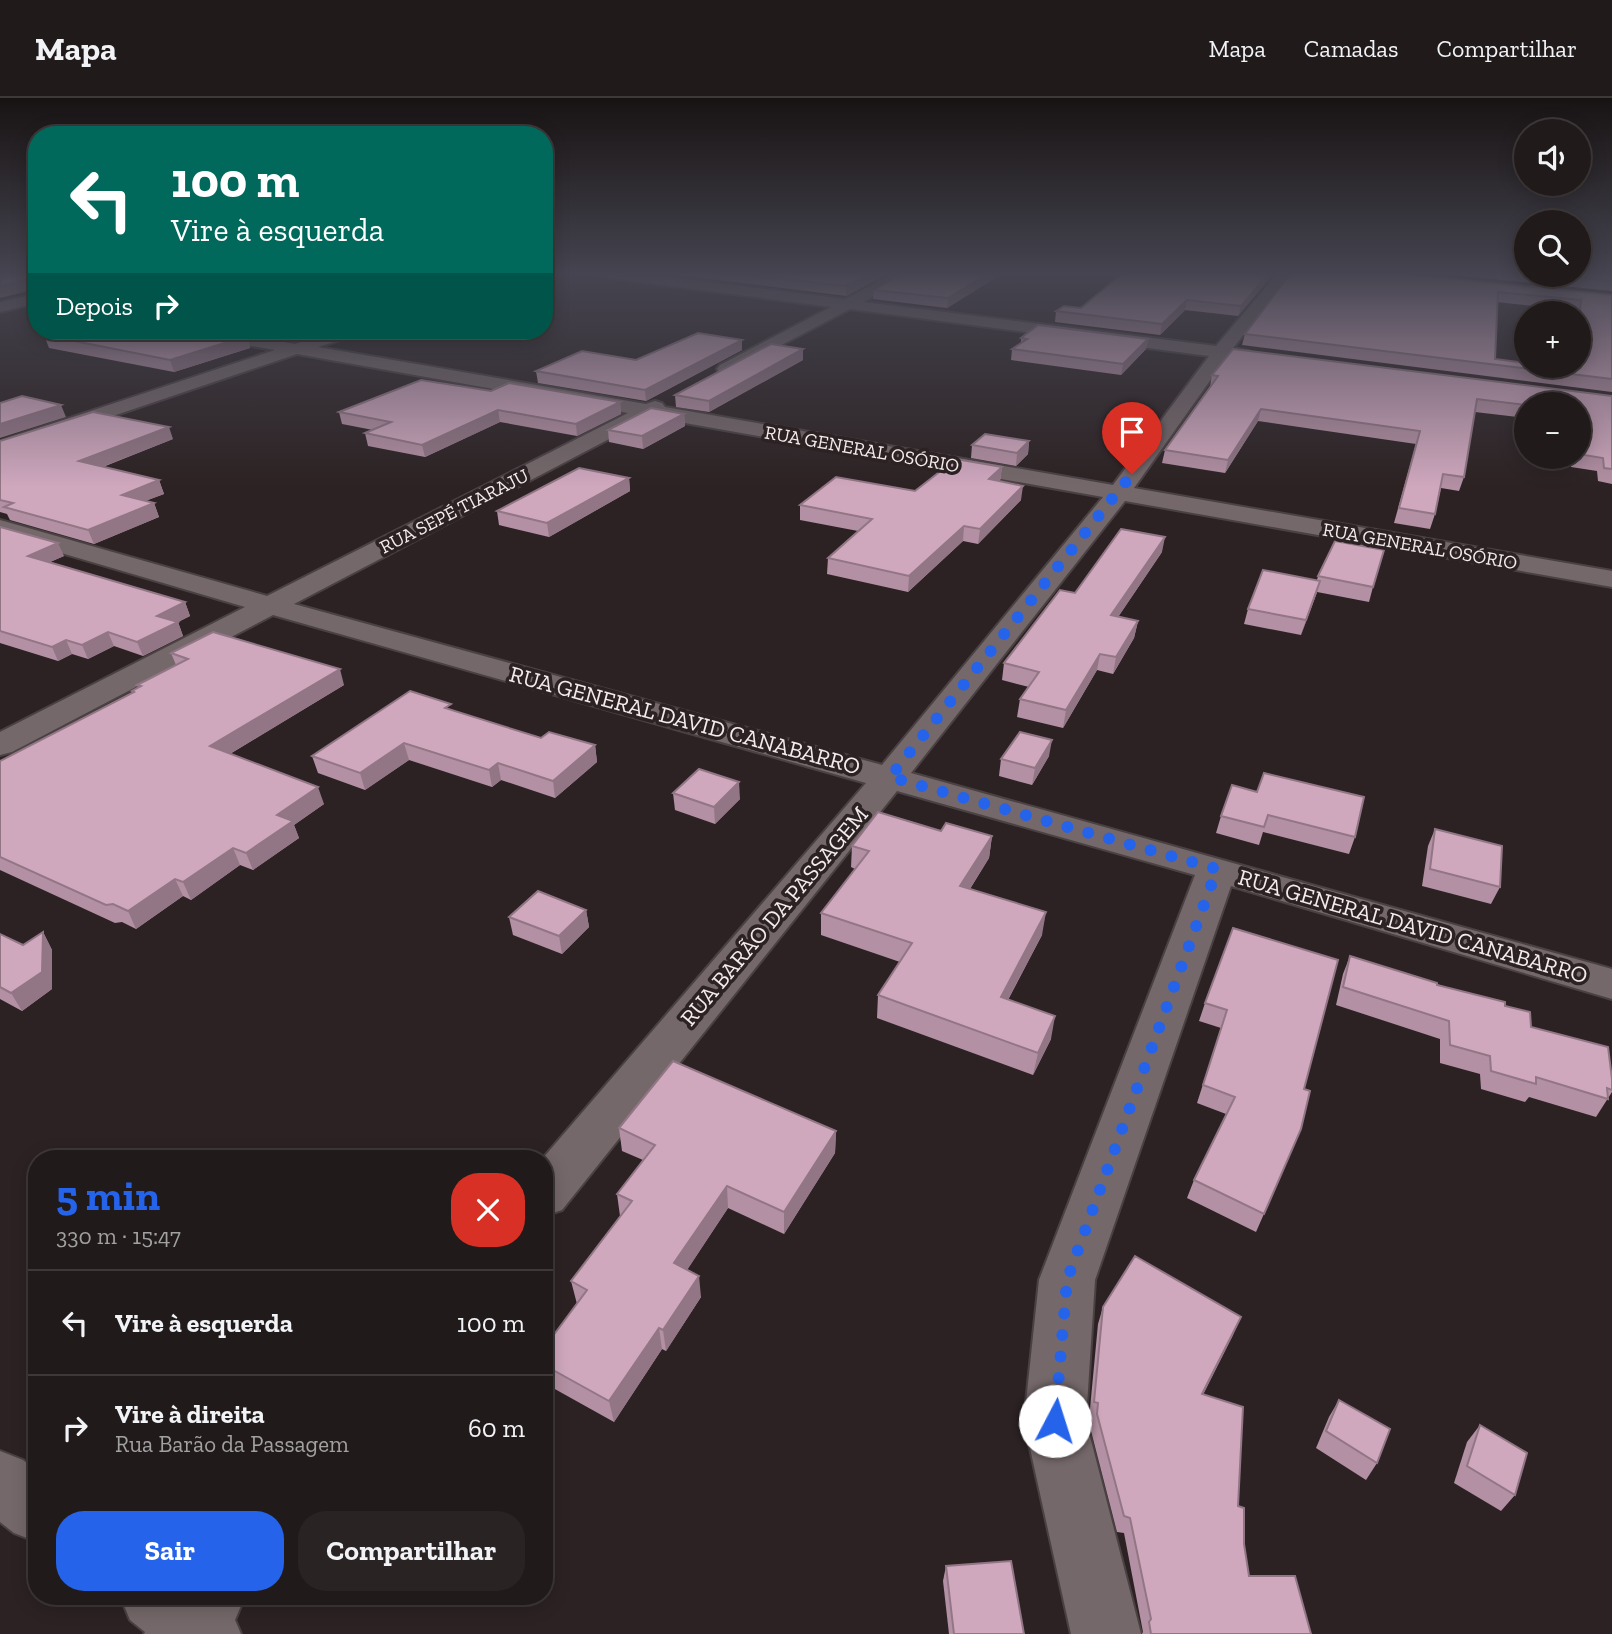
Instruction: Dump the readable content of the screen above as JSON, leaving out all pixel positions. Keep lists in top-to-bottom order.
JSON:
{
  "streets": {
    "street": [
      "RUA GENERAL OSÓRIO",
      "RUA SEPÉ TIARAJU",
      "RUA GENERAL DAVID CANABARRO",
      "RUA BARÃO DA PASSAGEM"
    ]
  },
  "crossings": [
    ["RUA GENERAL OSÓRIO", "RUA SEPÉ TIARAJU"],
    ["RUA GENERAL OSÓRIO", "RUA BARÃO DA PASSAGEM"],
    ["RUA SEPÉ TIARAJU", "RUA GENERAL DAVID CANABARRO"],
    ["RUA GENERAL DAVID CANABARRO", "RUA BARÃO DA PASSAGEM"]
  ],
  "page": {
    "header": "Mapa",
    "nav": ["Mapa", "Camadas", "Compartilhar"],
    "map_buttons": ["+", "−"],
    "turn": ["100 m", "Vire à esquerda"],
    "then": "Depois",
    "heading": ["5 min", "330 m · 15:47"],
    "list": [
      {
        "name": "Vire à esquerda",
        "value": "100 m"
      },
      {
        "name": "Vire à direita",
        "note": "Rua Barão da Passagem",
        "value": "60 m"
      }
    ],
    "buttons": ["Sair", "Compartilhar"]
  }
}
